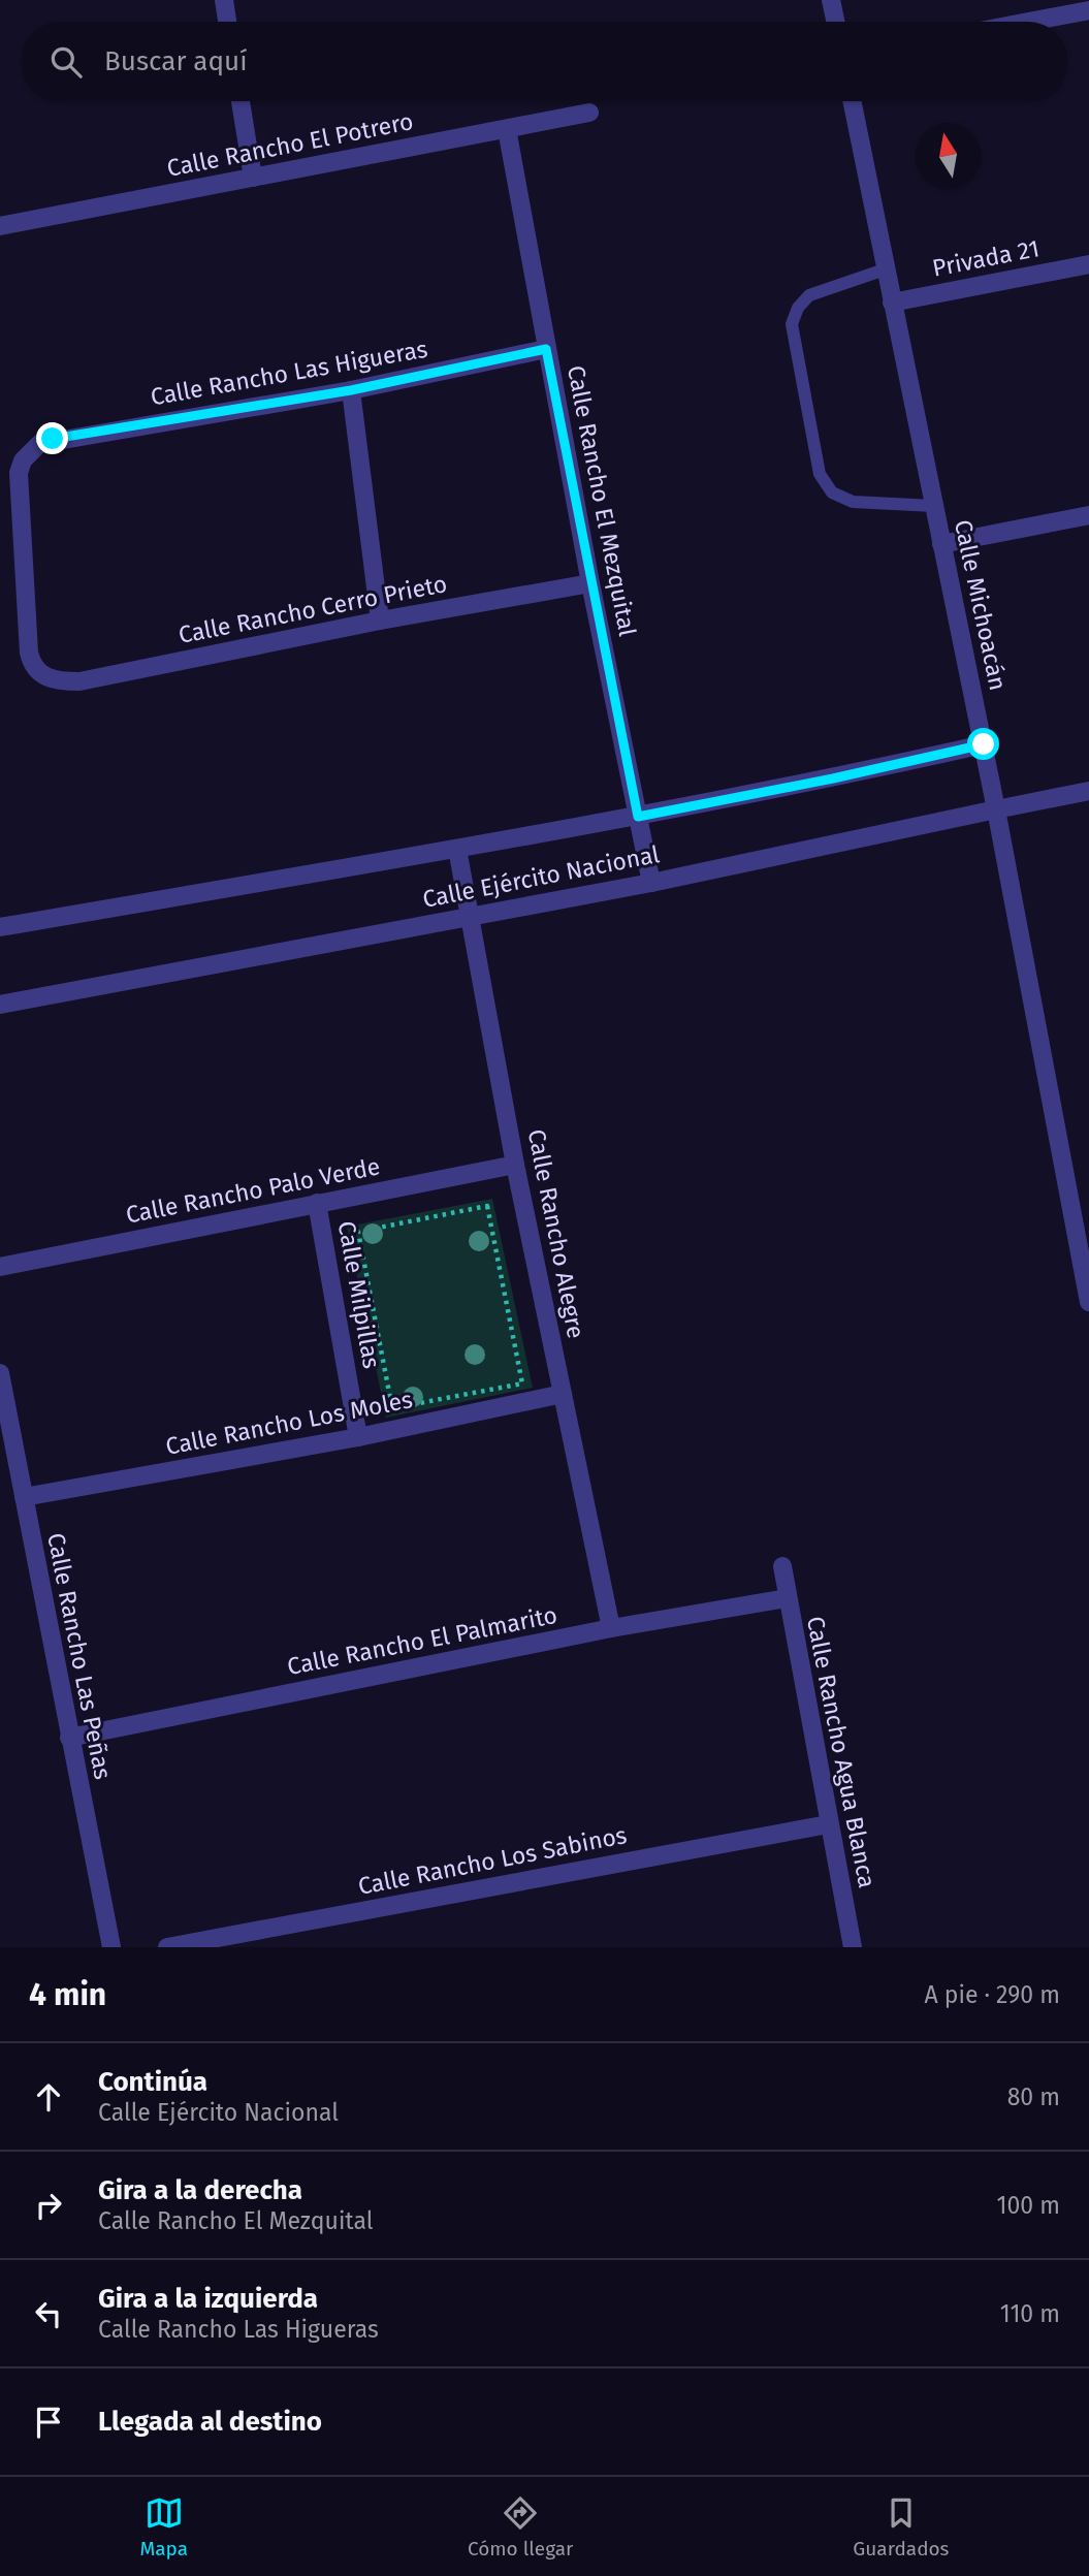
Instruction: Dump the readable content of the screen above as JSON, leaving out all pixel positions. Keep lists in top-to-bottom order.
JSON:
{
  "streets": {
    "street": [
      "Calle Rancho El Potrero",
      "Privada 21",
      "Calle Rancho Las Higueras",
      "Calle Rancho El Mezquital",
      "Calle Michoacán",
      "Calle Rancho Cerro Prieto",
      "Calle Ejército Nacional",
      "Calle Rancho Palo Verde",
      "Calle Rancho Alegre",
      "Calle Milpillas",
      "Calle Rancho Los Moles",
      "Calle Rancho El Palmarito",
      "Calle Rancho Las Peñas",
      "Calle Rancho Agua Blanca",
      "Calle Rancho Los Sabinos"
    ]
  },
  "crossings": [
    ["Calle Rancho El Potrero", "Calle Rancho El Mezquital"],
    ["Privada 21", "Calle Michoacán"],
    ["Calle Rancho Las Higueras", "Calle Rancho El Mezquital"],
    ["Calle Rancho Las Higueras", "Calle Rancho Cerro Prieto"],
    ["Calle Rancho El Mezquital", "Calle Rancho Cerro Prieto"],
    ["Calle Rancho El Mezquital", "Calle Ejército Nacional"],
    ["Calle Michoacán", "Calle Ejército Nacional"],
    ["Calle Ejército Nacional", "Calle Rancho Alegre"],
    ["Calle Rancho Palo Verde", "Calle Rancho Alegre"],
    ["Calle Rancho Palo Verde", "Calle Milpillas"],
    ["Calle Rancho Alegre", "Calle Rancho Los Moles"],
    ["Calle Rancho Alegre", "Calle Rancho El Palmarito"],
    ["Calle Milpillas", "Calle Rancho Los Moles"],
    ["Calle Rancho Los Moles", "Calle Rancho Las Peñas"],
    ["Calle Rancho El Palmarito", "Calle Rancho Las Peñas"],
    ["Calle Rancho El Palmarito", "Calle Rancho Agua Blanca"],
    ["Calle Rancho Agua Blanca", "Calle Rancho Los Sabinos"]
  ],
  "north": "top",
  "page": {
    "search": "Buscar aquí",
    "heading": ["4 min", "A pie · 290 m"],
    "list": [
      ["Continúa", "Calle Ejército Nacional", "80 m"],
      ["Gira a la derecha", "Calle Rancho El Mezquital", "100 m"],
      ["Gira a la izquierda", "Calle Rancho Las Higueras", "110 m"],
      "Llegada al destino"
    ],
    "nav": ["Mapa", "Cómo llegar", "Guardados"]
  }
}
